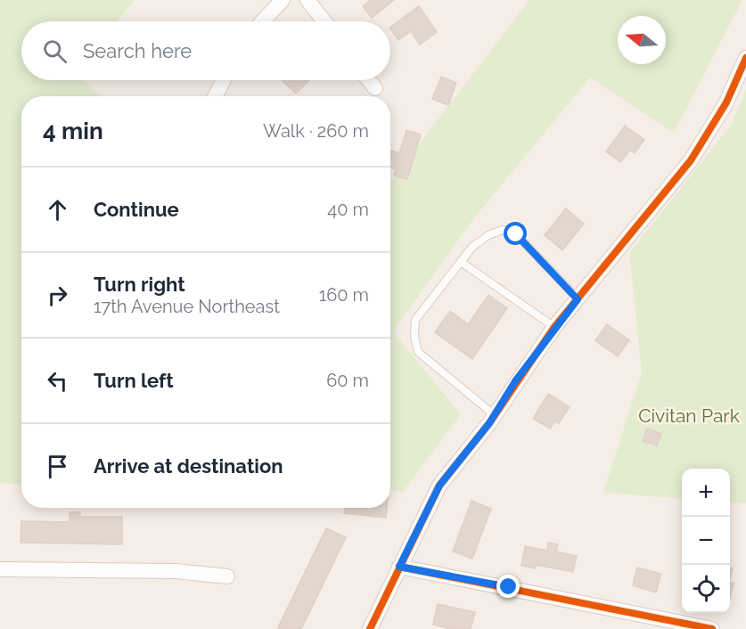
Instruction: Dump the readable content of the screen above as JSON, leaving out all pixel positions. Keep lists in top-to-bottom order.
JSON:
{
  "parks": ["Civitan Park"],
  "north": "left",
  "page": {
    "search": "Search here",
    "heading": ["4 min", "Walk · 260 m"],
    "list": [
      ["Continue", "40 m"],
      ["Turn right", "17th Avenue Northeast", "160 m"],
      ["Turn left", "60 m"],
      "Arrive at destination"
    ],
    "map_buttons": ["+", "−"]
  }
}
